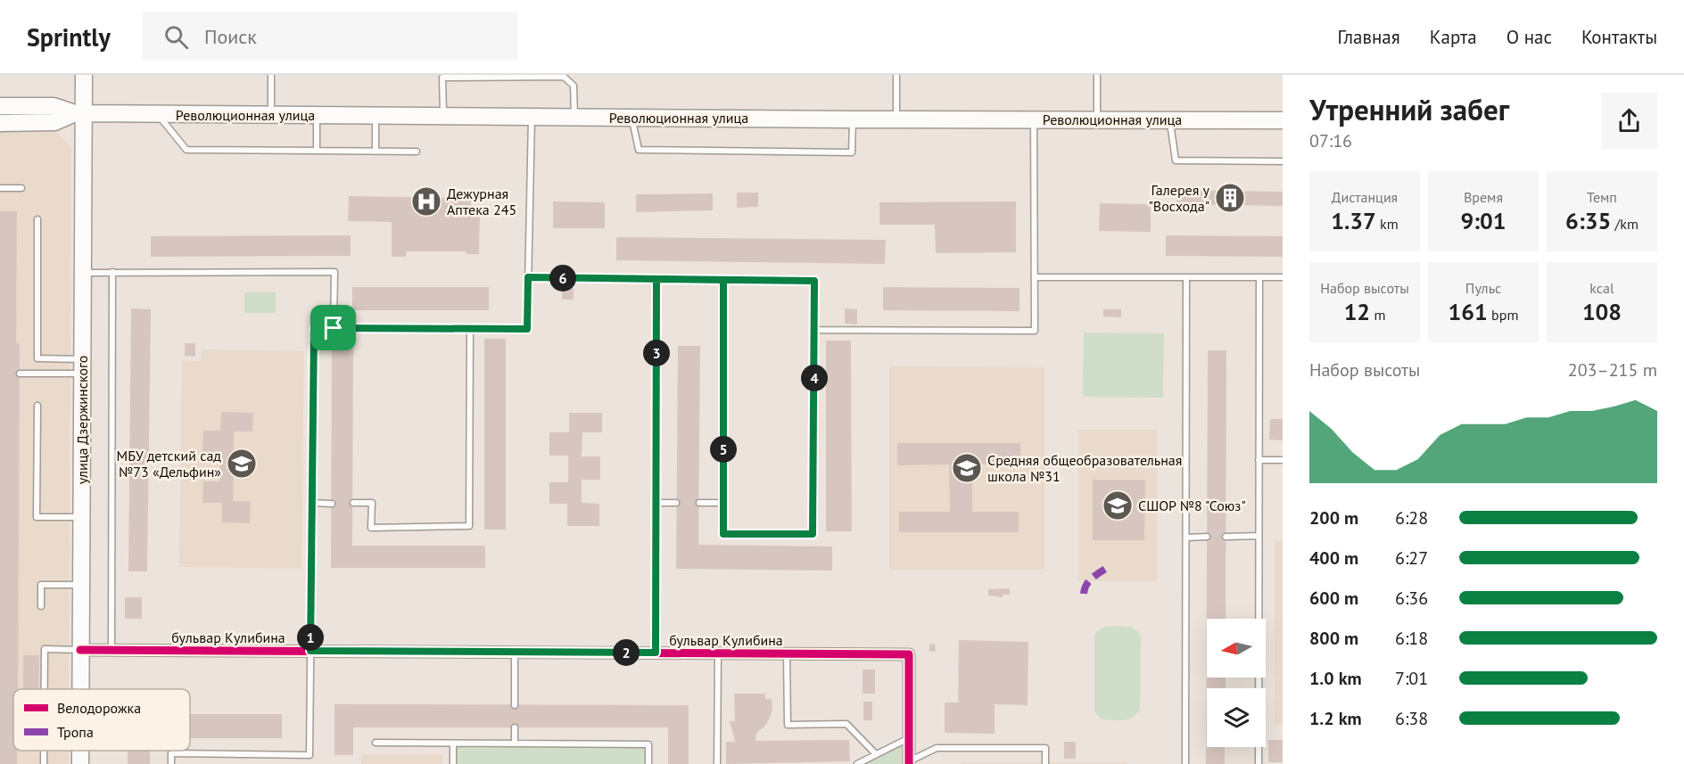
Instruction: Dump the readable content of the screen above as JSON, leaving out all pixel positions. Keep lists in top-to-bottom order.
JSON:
{
  "streets": {
    "main road": ["Революционная улица", "улица Дзержинского"],
    "street": ["бульвар Кулибина"]
  },
  "crossings": [
    ["Революционная улица", "улица Дзержинского"],
    ["улица Дзержинского", "бульвар Кулибина"]
  ],
  "places": {
    "building": ["Галерея у \"Восхода\""],
    "hospital": ["Дежурная Аптека 245"],
    "school or university": ["МБУ детский сад №73 «Дельфин»", "Средняя общеобразовательная школа №31", "СШОР №8 \"Союз\""]
  },
  "legend": ["Велодорожка", "Тропа"],
  "north": "left",
  "page": {
    "header": "Sprintly",
    "search": "Поиск",
    "nav": [
      "Главная",
      "Карта",
      "О нас",
      "Контакты"
    ],
    "heading": ["Утренний забег", "07:16"],
    "stats": [
      ["Дистанция", "1.37 km"],
      ["Время", "9:01"],
      ["Темп", "6:35 /km"],
      ["Набор высоты", "12 m"],
      ["Пульс", "161 bpm"],
      ["kcal", "108"]
    ],
    "pins": [
      "6",
      "3",
      "4",
      "5",
      "1",
      "2"
    ],
    "chart": ["Набор высоты", "203–215 m"],
    "list": [
      {
        "name": "200 m",
        "note": "6:28"
      },
      {
        "name": "400 m",
        "note": "6:27"
      },
      {
        "name": "600 m",
        "note": "6:36"
      },
      {
        "name": "800 m",
        "note": "6:18"
      },
      {
        "name": "1.0 km",
        "note": "7:01"
      },
      {
        "name": "1.2 km",
        "note": "6:38"
      }
    ]
  }
}
